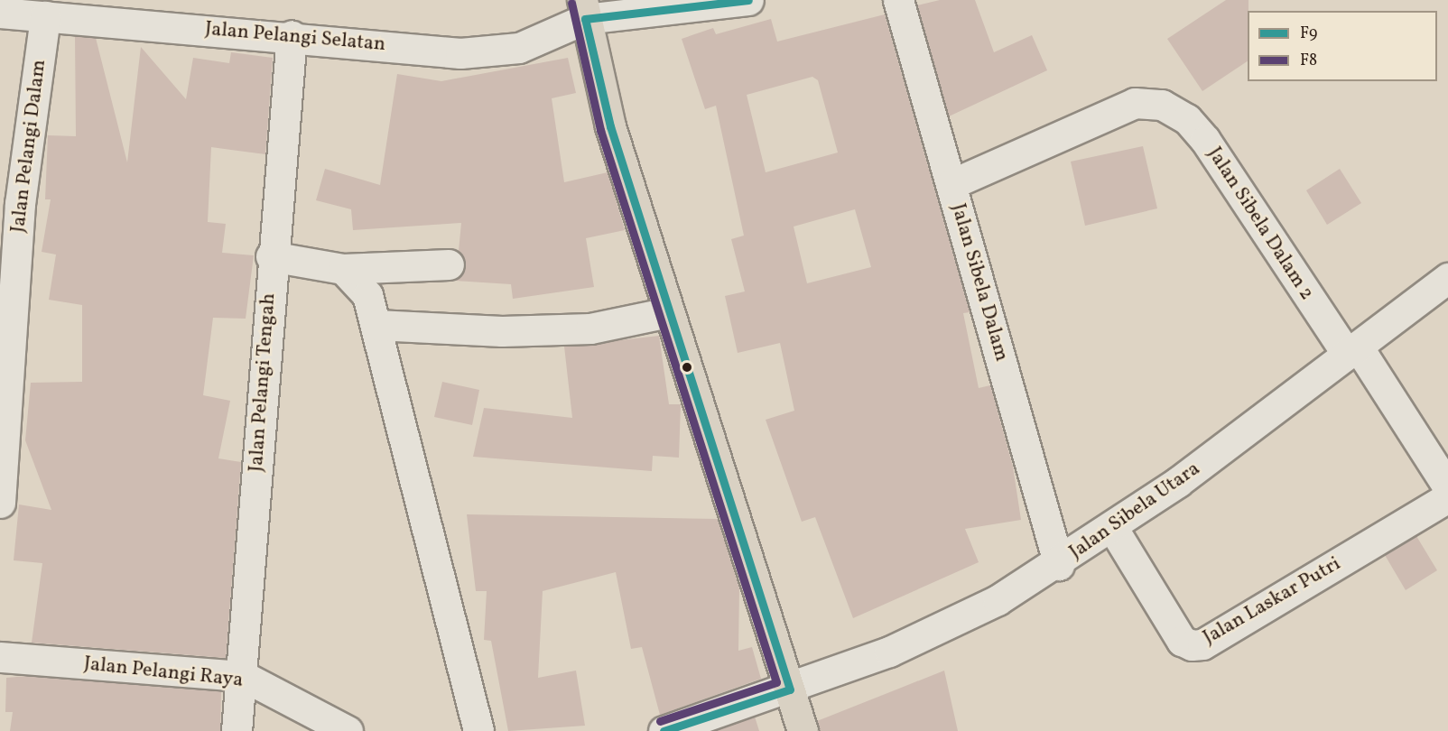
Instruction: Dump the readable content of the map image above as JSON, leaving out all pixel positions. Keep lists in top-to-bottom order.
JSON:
{
  "streets": {
    "street": [
      "Jalan Pelangi Selatan",
      "Jalan Pelangi Dalam",
      "Jalan Sibela Dalam 2",
      "Jalan Sibela Dalam",
      "Jalan Pelangi Tengah",
      "Jalan Sibela Utara",
      "Jalan Laskar Putri",
      "Jalan Pelangi Raya"
    ]
  },
  "crossings": [
    ["Jalan Pelangi Selatan", "Jalan Pelangi Dalam"],
    ["Jalan Pelangi Selatan", "Jalan Pelangi Tengah"],
    ["Jalan Sibela Dalam 2", "Jalan Sibela Dalam"],
    ["Jalan Sibela Dalam 2", "Jalan Sibela Utara"],
    ["Jalan Sibela Dalam", "Jalan Sibela Utara"],
    ["Jalan Pelangi Tengah", "Jalan Pelangi Raya"],
    ["Jalan Sibela Utara", "Jalan Laskar Putri"]
  ],
  "lines": ["transit line F9", "transit line F8"],
  "legend": ["F9", "F8"]
}
